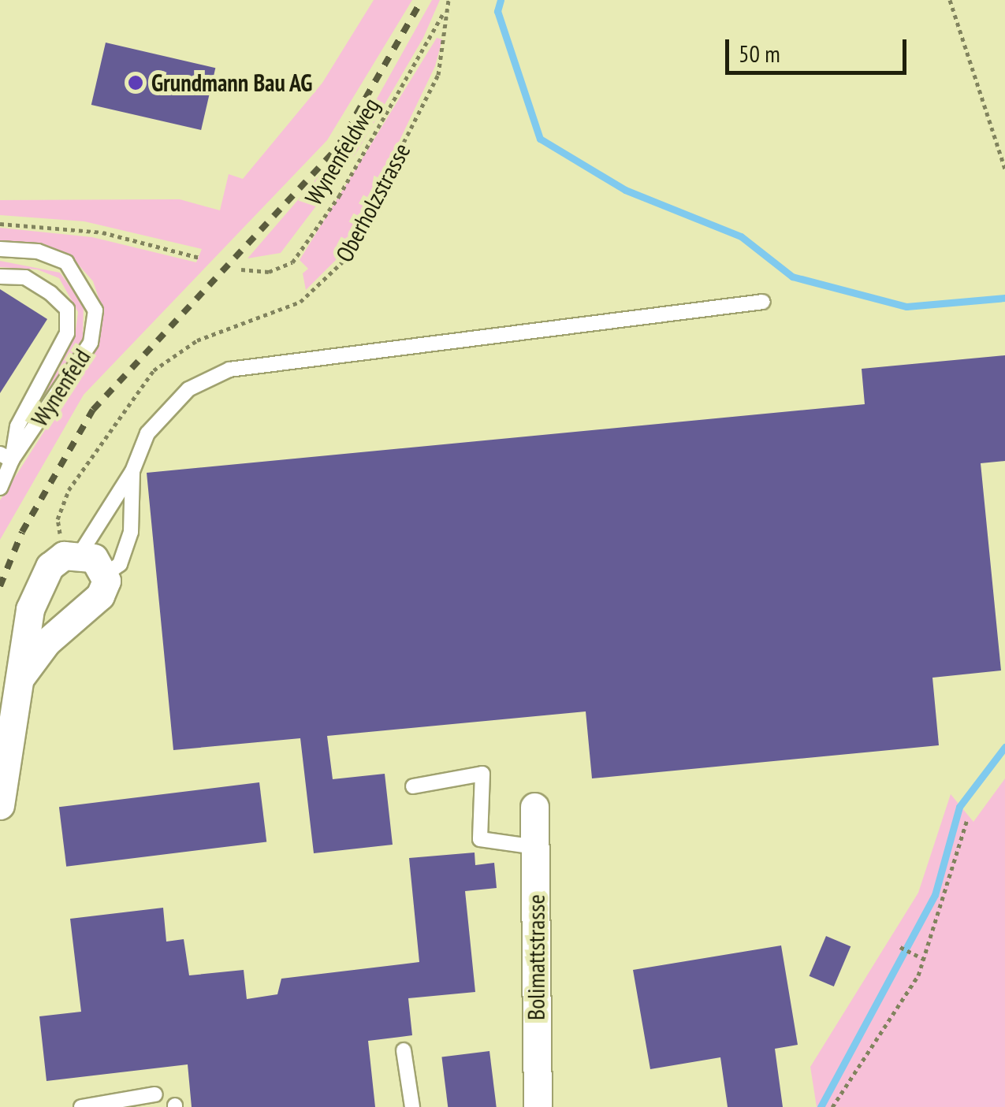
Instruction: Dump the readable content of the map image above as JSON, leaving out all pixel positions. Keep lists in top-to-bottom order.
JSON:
{
  "streets": {
    "street": ["Bolimattstrasse"],
    "lane": ["Wynenfeld"],
    "path": ["Wynenfeldweg", "Oberholzstrasse"]
  },
  "crossings": [
    ["Wynenfeldweg", "Oberholzstrasse"]
  ],
  "places": ["Grundmann Bau AG"],
  "scale_bar": "50 m"
}
